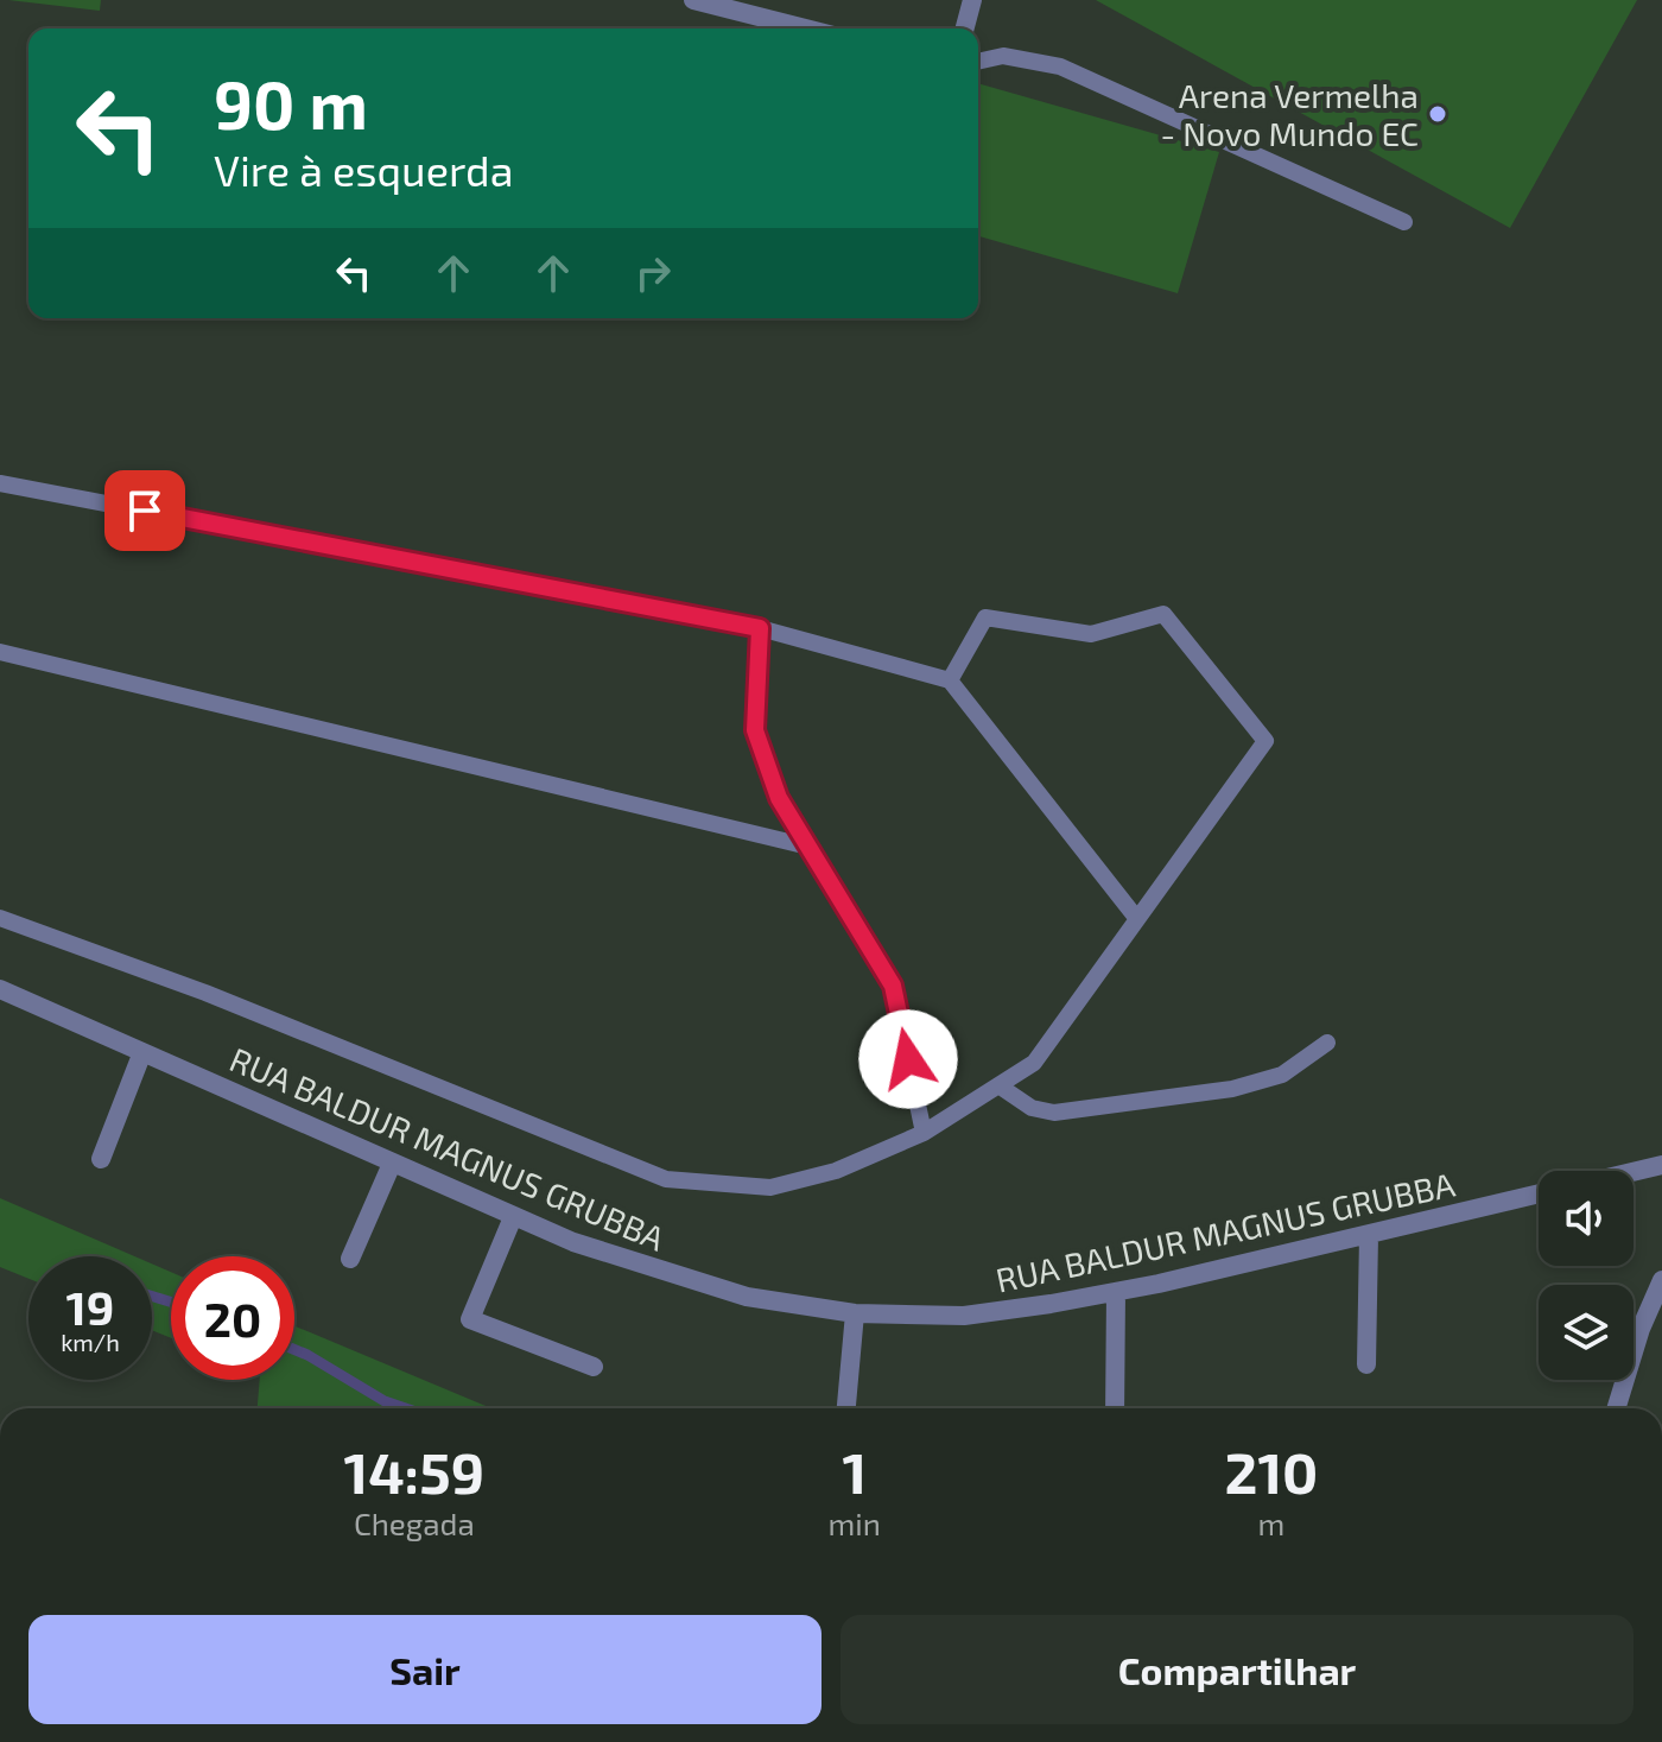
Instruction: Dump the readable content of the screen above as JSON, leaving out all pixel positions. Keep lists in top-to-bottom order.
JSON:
{
  "streets": {
    "street": ["RUA BALDUR MAGNUS GRUBBA"]
  },
  "places": ["Arena Vermelha - Novo Mundo EC"],
  "page": {
    "turn": ["90 m", "Vire à esquerda"],
    "speed": "19 km/h",
    "limit": "20",
    "eta": [
      "14:59",
      "Chegada",
      "1",
      "min",
      "210",
      "m"
    ],
    "buttons": ["Sair", "Compartilhar"]
  }
}
